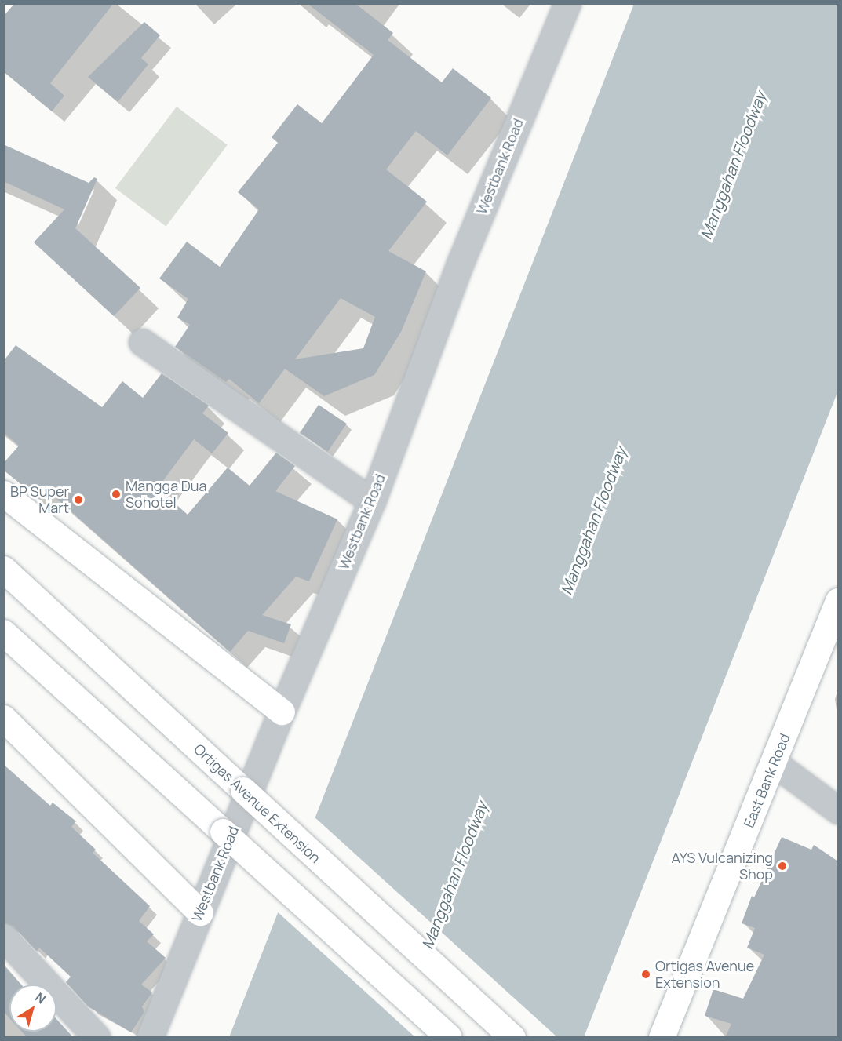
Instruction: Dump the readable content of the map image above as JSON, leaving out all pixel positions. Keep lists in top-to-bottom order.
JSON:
{
  "streets": {
    "main road": ["East Bank Road", "Ortigas Avenue Extension"],
    "street": ["Westbank Road"]
  },
  "water": ["Manggahan Floodway"],
  "places": [
    "Mangga Dua Sohotel",
    "BP Super Mart",
    "AYS Vulcanizing Shop",
    "Ortigas Avenue Extension"
  ],
  "north": "top right"
}
